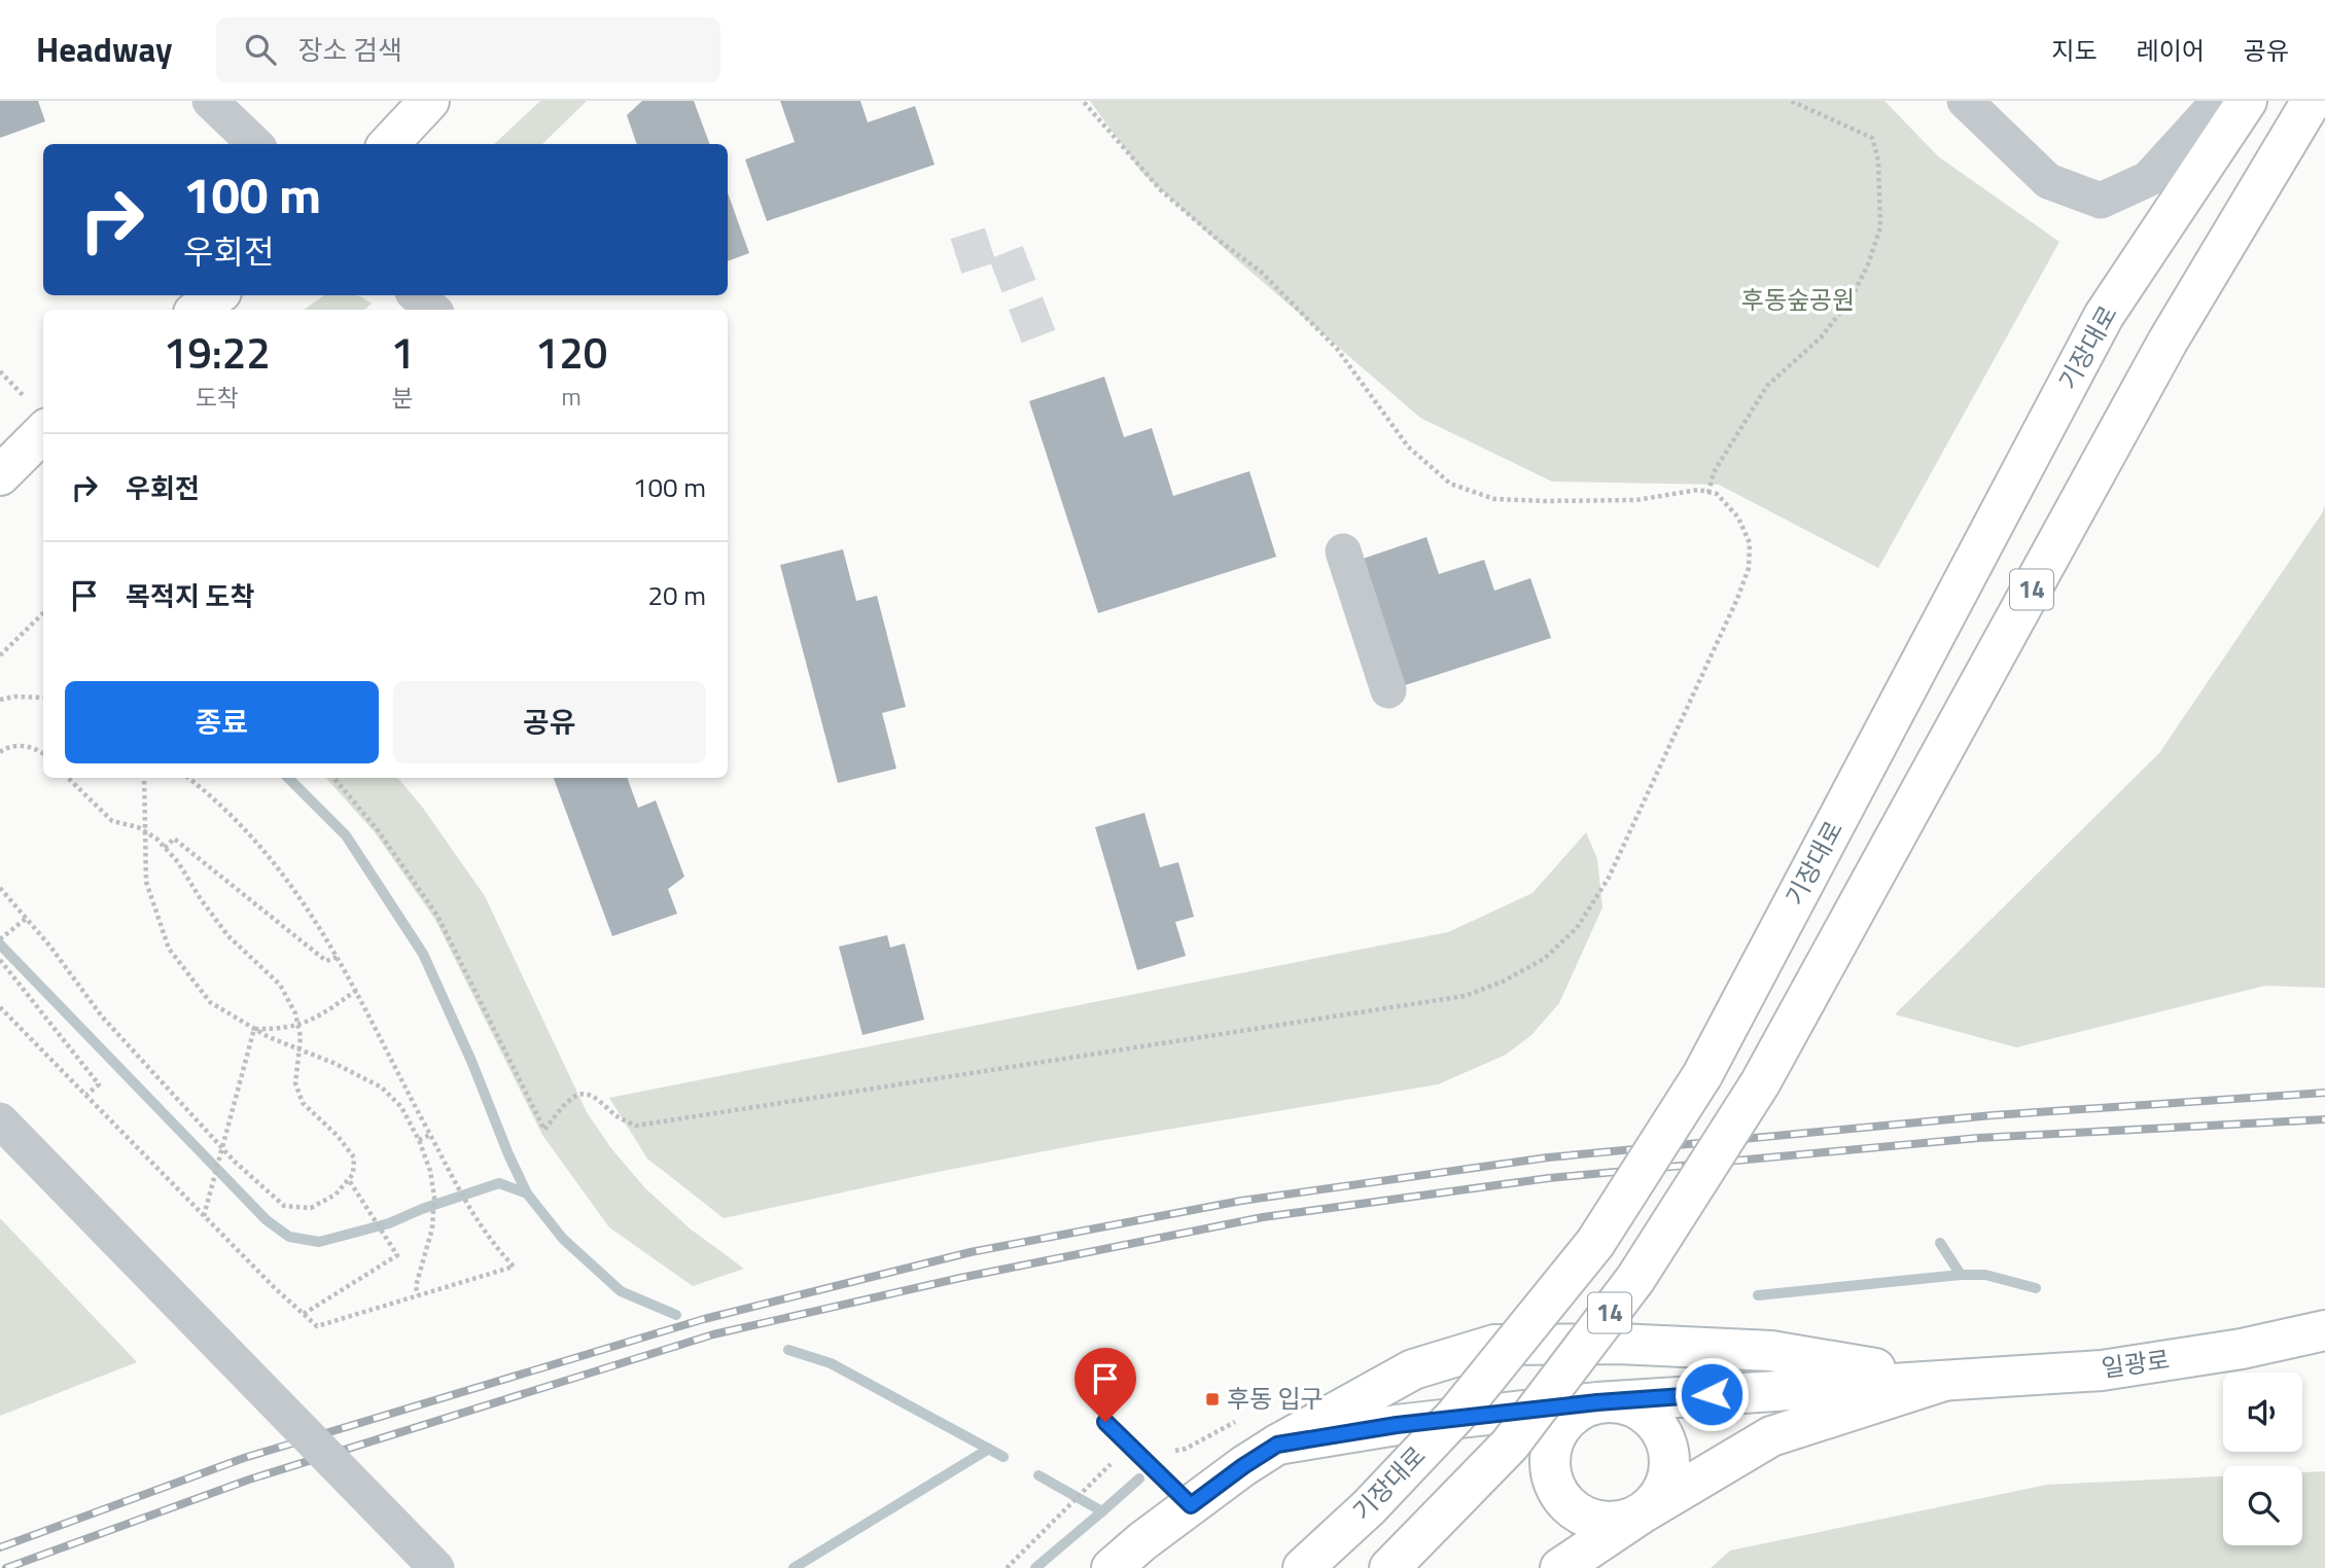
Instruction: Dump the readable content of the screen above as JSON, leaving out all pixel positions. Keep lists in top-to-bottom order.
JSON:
{
  "streets": {
    "main road": ["기장대로", "14", "일광로"]
  },
  "parks": ["후동숲공원"],
  "places": {
    "transit": ["후동 입구"]
  },
  "page": {
    "header": "Headway",
    "search": "장소 검색",
    "nav": ["지도", "레이어", "공유"],
    "turn": ["100 m", "우회전"],
    "eta": [
      "19:22",
      "도착",
      "1",
      "분",
      "120",
      "m"
    ],
    "list": [
      {
        "name": "우회전",
        "value": "100 m"
      },
      {
        "name": "목적지 도착",
        "value": "20 m"
      }
    ],
    "buttons": ["종료", "공유"]
  }
}
